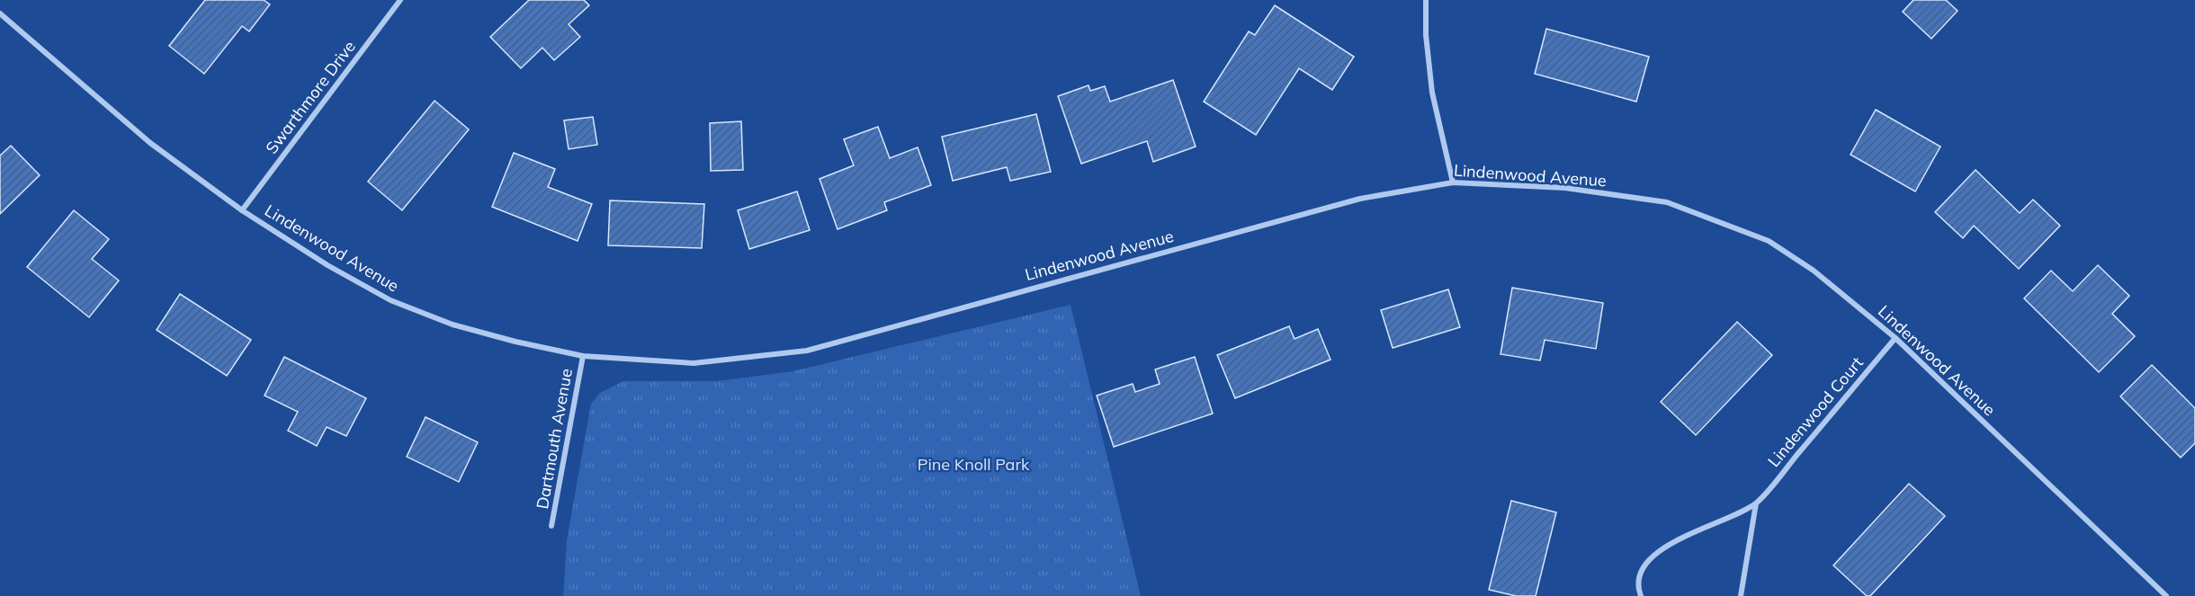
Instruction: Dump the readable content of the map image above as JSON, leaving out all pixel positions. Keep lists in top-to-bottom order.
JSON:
{
  "streets": {
    "street": [
      "Swarthmore Drive",
      "Lindenwood Avenue",
      "Lindenwood Court",
      "Dartmouth Avenue"
    ]
  },
  "crossings": [
    ["Swarthmore Drive", "Lindenwood Avenue"],
    ["Lindenwood Avenue", "Lindenwood Court"],
    ["Lindenwood Avenue", "Dartmouth Avenue"]
  ],
  "parks": ["Pine Knoll Park"]
}
